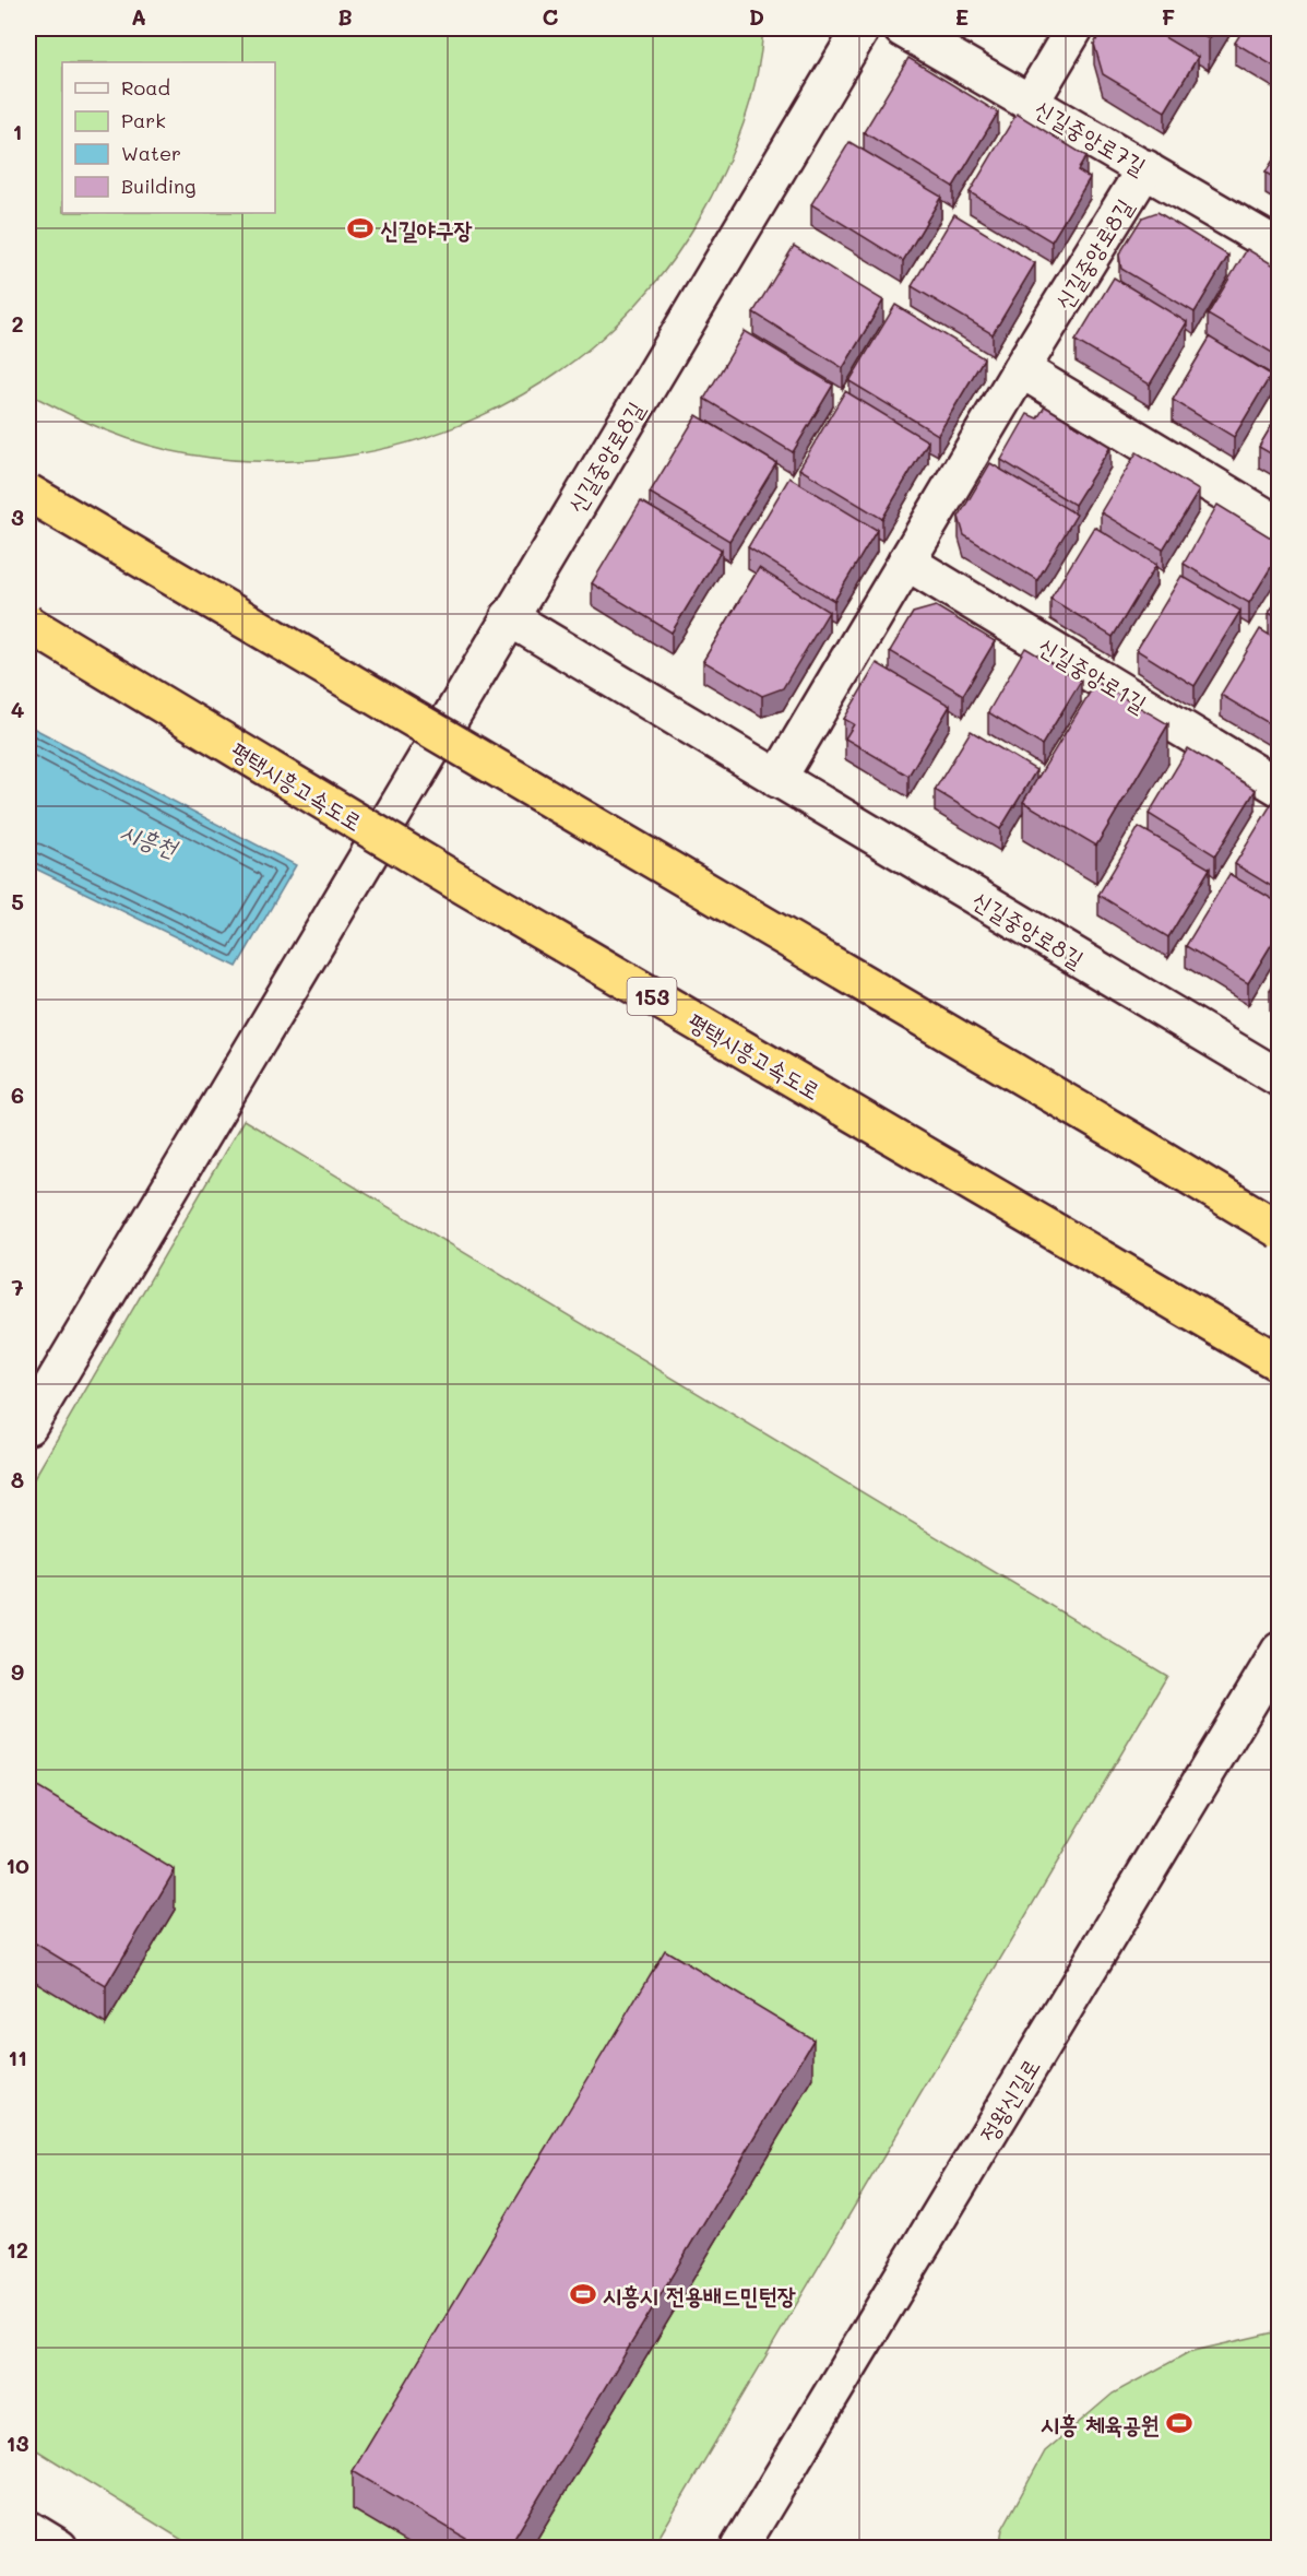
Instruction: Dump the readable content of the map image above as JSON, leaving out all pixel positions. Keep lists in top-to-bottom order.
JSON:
{
  "streets": {
    "highway": ["평택시흥고속도로", "153"],
    "street": [
      "신길중앙로7길",
      "신길중앙로8길",
      "신길중앙로1길",
      "정왕신길로"
    ]
  },
  "crossings": [
    ["신길중앙로7길", "신길중앙로8길"],
    ["신길중앙로8길", "신길중앙로1길"]
  ],
  "water": ["시흥천"],
  "places": {
    "sports": ["신길야구장", "시흥시 전용배드민턴장", "시흥 체육공원"]
  },
  "legend": [
    "Road",
    "Park",
    "Water",
    "Building"
  ],
  "grid": {
    "columns": [
      "A",
      "B",
      "C",
      "D",
      "E",
      "F"
    ],
    "rows": [
      "1",
      "2",
      "3",
      "4",
      "5",
      "6",
      "7",
      "8",
      "9",
      "10",
      "11",
      "12",
      "13"
    ]
  }
}
